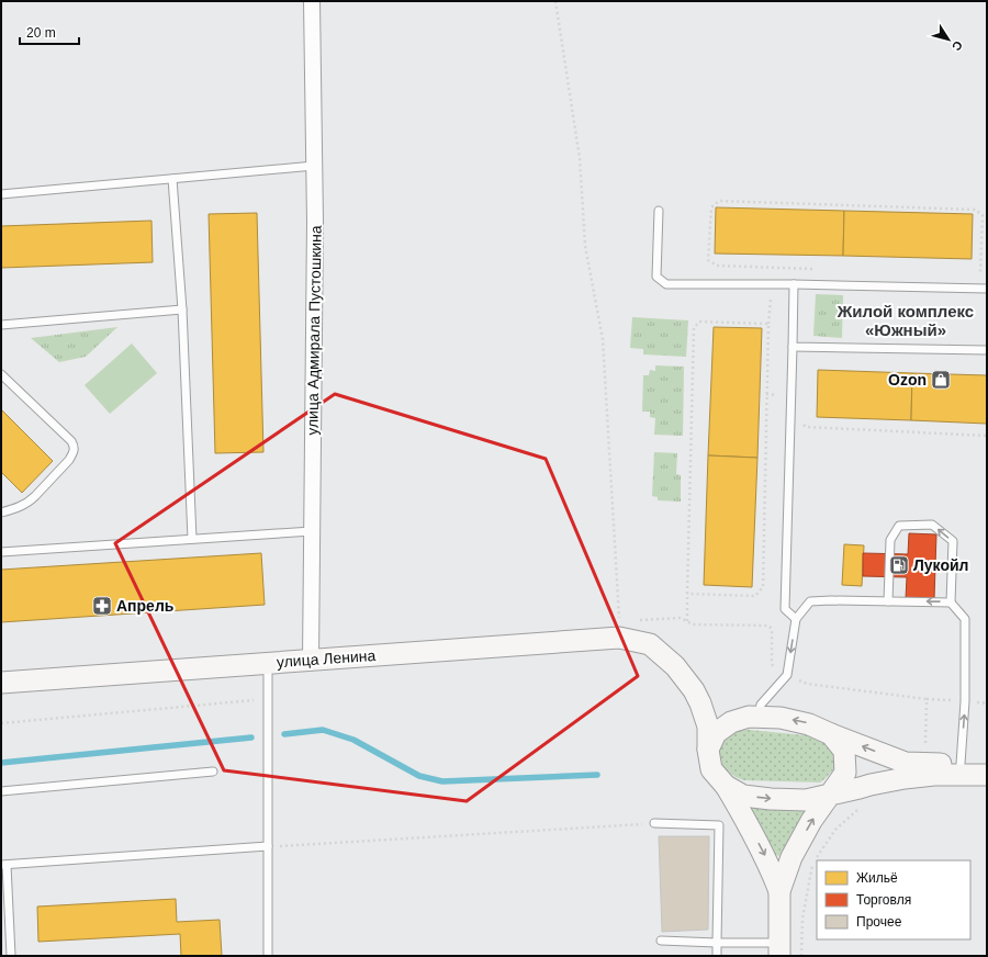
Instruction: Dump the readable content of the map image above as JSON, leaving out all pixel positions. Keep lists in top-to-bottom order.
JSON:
{
  "streets": {
    "street": ["улица Адмирала Пустошкина", "улица Ленина"]
  },
  "crossings": [
    ["улица Адмирала Пустошкина", "улица Ленина"]
  ],
  "districts": ["Жилой комплекс «Южный»"],
  "places": {
    "shop": ["Ozon"],
    "fuel station": ["Лукойл"],
    "pharmacy": ["Апрель"]
  },
  "legend": ["Жильё", "Торговля", "Прочее"],
  "scale_bar": "20 m",
  "north": "bottom right"
}
